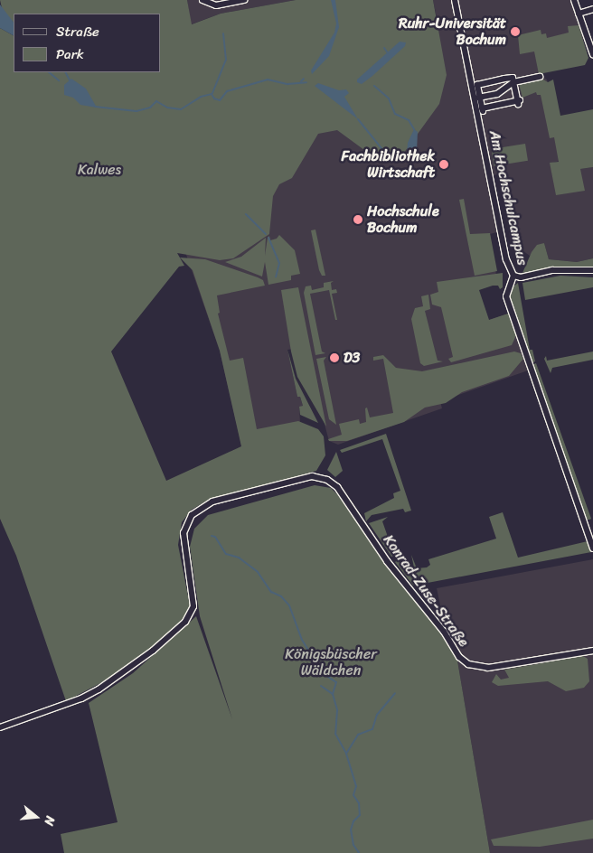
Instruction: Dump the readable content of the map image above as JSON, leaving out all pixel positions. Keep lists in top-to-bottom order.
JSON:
{
  "streets": {
    "street": ["Am Hochschulcampus", "Konrad-Zuse-Straße"]
  },
  "parks": ["Kalwes", "Königsbüscher Wäldchen"],
  "places": [
    "Ruhr-Universität Bochum",
    "Fachbibliothek Wirtschaft",
    "Hochschule Bochum",
    "D3"
  ],
  "legend": ["Straße", "Park"],
  "north": "right"
}
